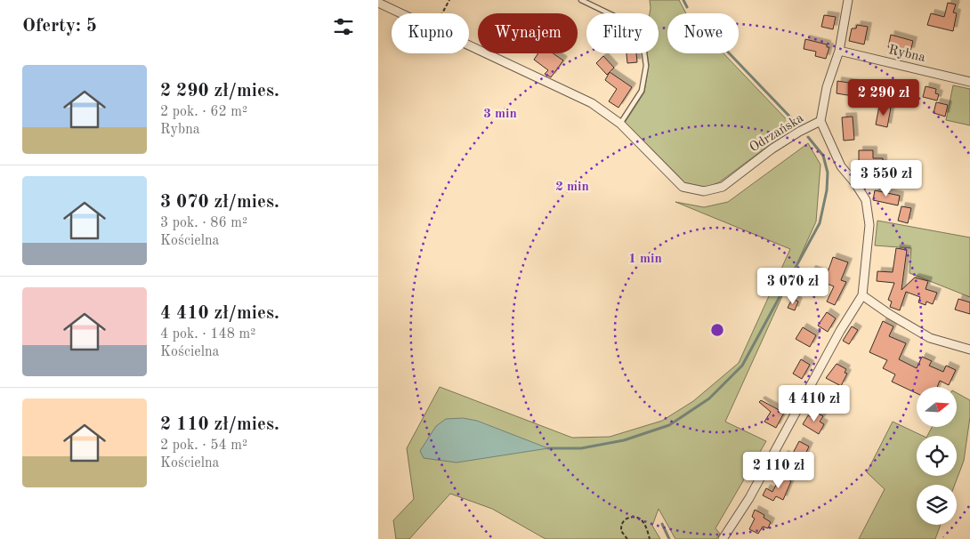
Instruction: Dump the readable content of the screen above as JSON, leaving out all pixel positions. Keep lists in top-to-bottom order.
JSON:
{
  "streets": {
    "street": ["Rybna", "Odrzańska"]
  },
  "north": "right",
  "page": {
    "heading": "Oferty: 5",
    "chip": [
      "Kupno",
      "Wynajem",
      "Filtry",
      "Nowe"
    ],
    "list": [
      {
        "name": "2 290 zł/mies.",
        "note": "2 pok. · 62 m² · Rybna"
      },
      {
        "name": "3 070 zł/mies.",
        "note": "3 pok. · 86 m² · Kościelna"
      },
      {
        "name": "4 410 zł/mies.",
        "note": "4 pok. · 148 m² · Kościelna"
      },
      {
        "name": "2 110 zł/mies.",
        "note": "2 pok. · 54 m² · Kościelna"
      }
    ],
    "price": [
      "2 290 zł",
      "3 550 zł",
      "3 070 zł",
      "4 410 zł",
      "2 110 zł"
    ]
  },
  "rings": ["3 min", "2 min", "1 min"]
}
